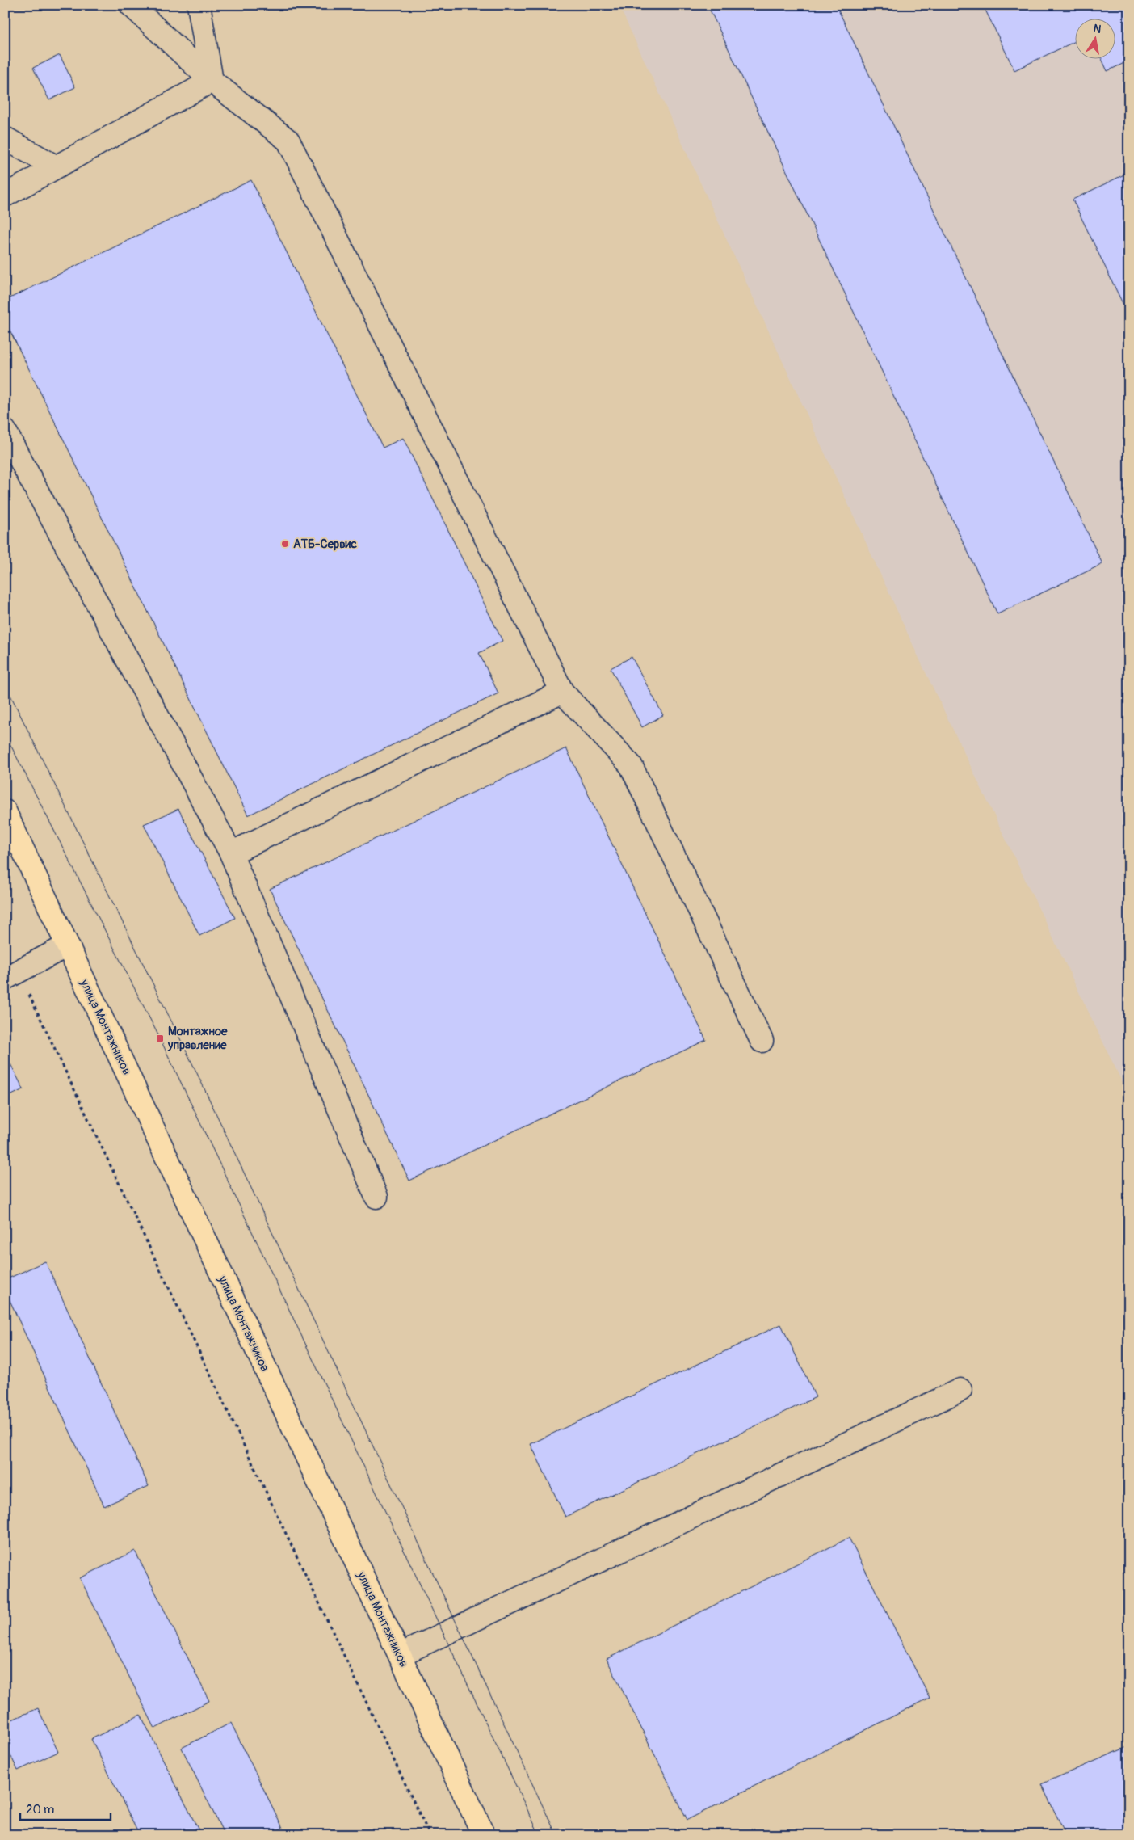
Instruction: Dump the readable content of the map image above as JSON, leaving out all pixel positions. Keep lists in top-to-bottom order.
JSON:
{
  "streets": {
    "main road": ["улица Монтажников"]
  },
  "places": {
    "other": ["АТБ-Сервис"],
    "transit": ["Монтажное управление"]
  },
  "scale_bar": "20 m",
  "north": "top"
}
